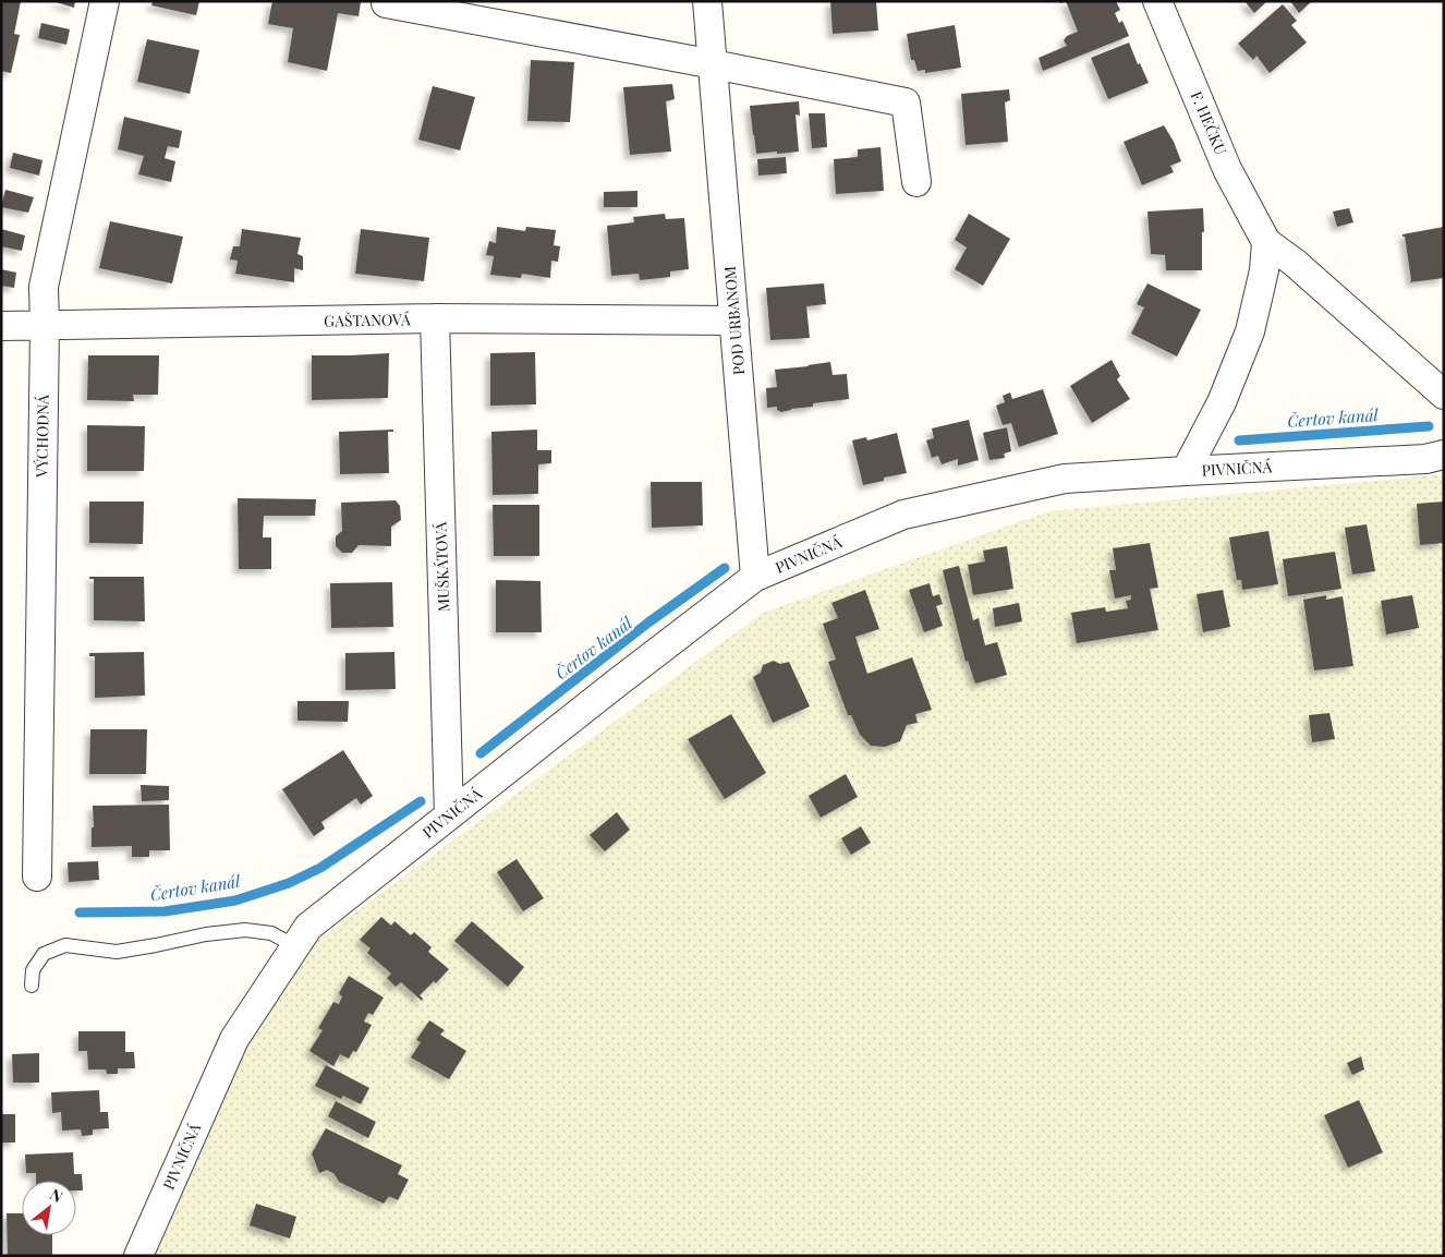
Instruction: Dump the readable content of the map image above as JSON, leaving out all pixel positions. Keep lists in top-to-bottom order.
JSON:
{
  "streets": {
    "street": [
      "F. HEČKU",
      "GAŠTANOVÁ",
      "POD URBANOM",
      "VÝCHODNÁ",
      "PIVNIČNÁ",
      "MUŠKÁTOVÁ"
    ]
  },
  "crossings": [
    ["GAŠTANOVÁ", "POD URBANOM"],
    ["GAŠTANOVÁ", "VÝCHODNÁ"],
    ["GAŠTANOVÁ", "MUŠKÁTOVÁ"],
    ["POD URBANOM", "PIVNIČNÁ"],
    ["PIVNIČNÁ", "MUŠKÁTOVÁ"]
  ],
  "water": ["Čertov kanál"],
  "north": "top right"
}
